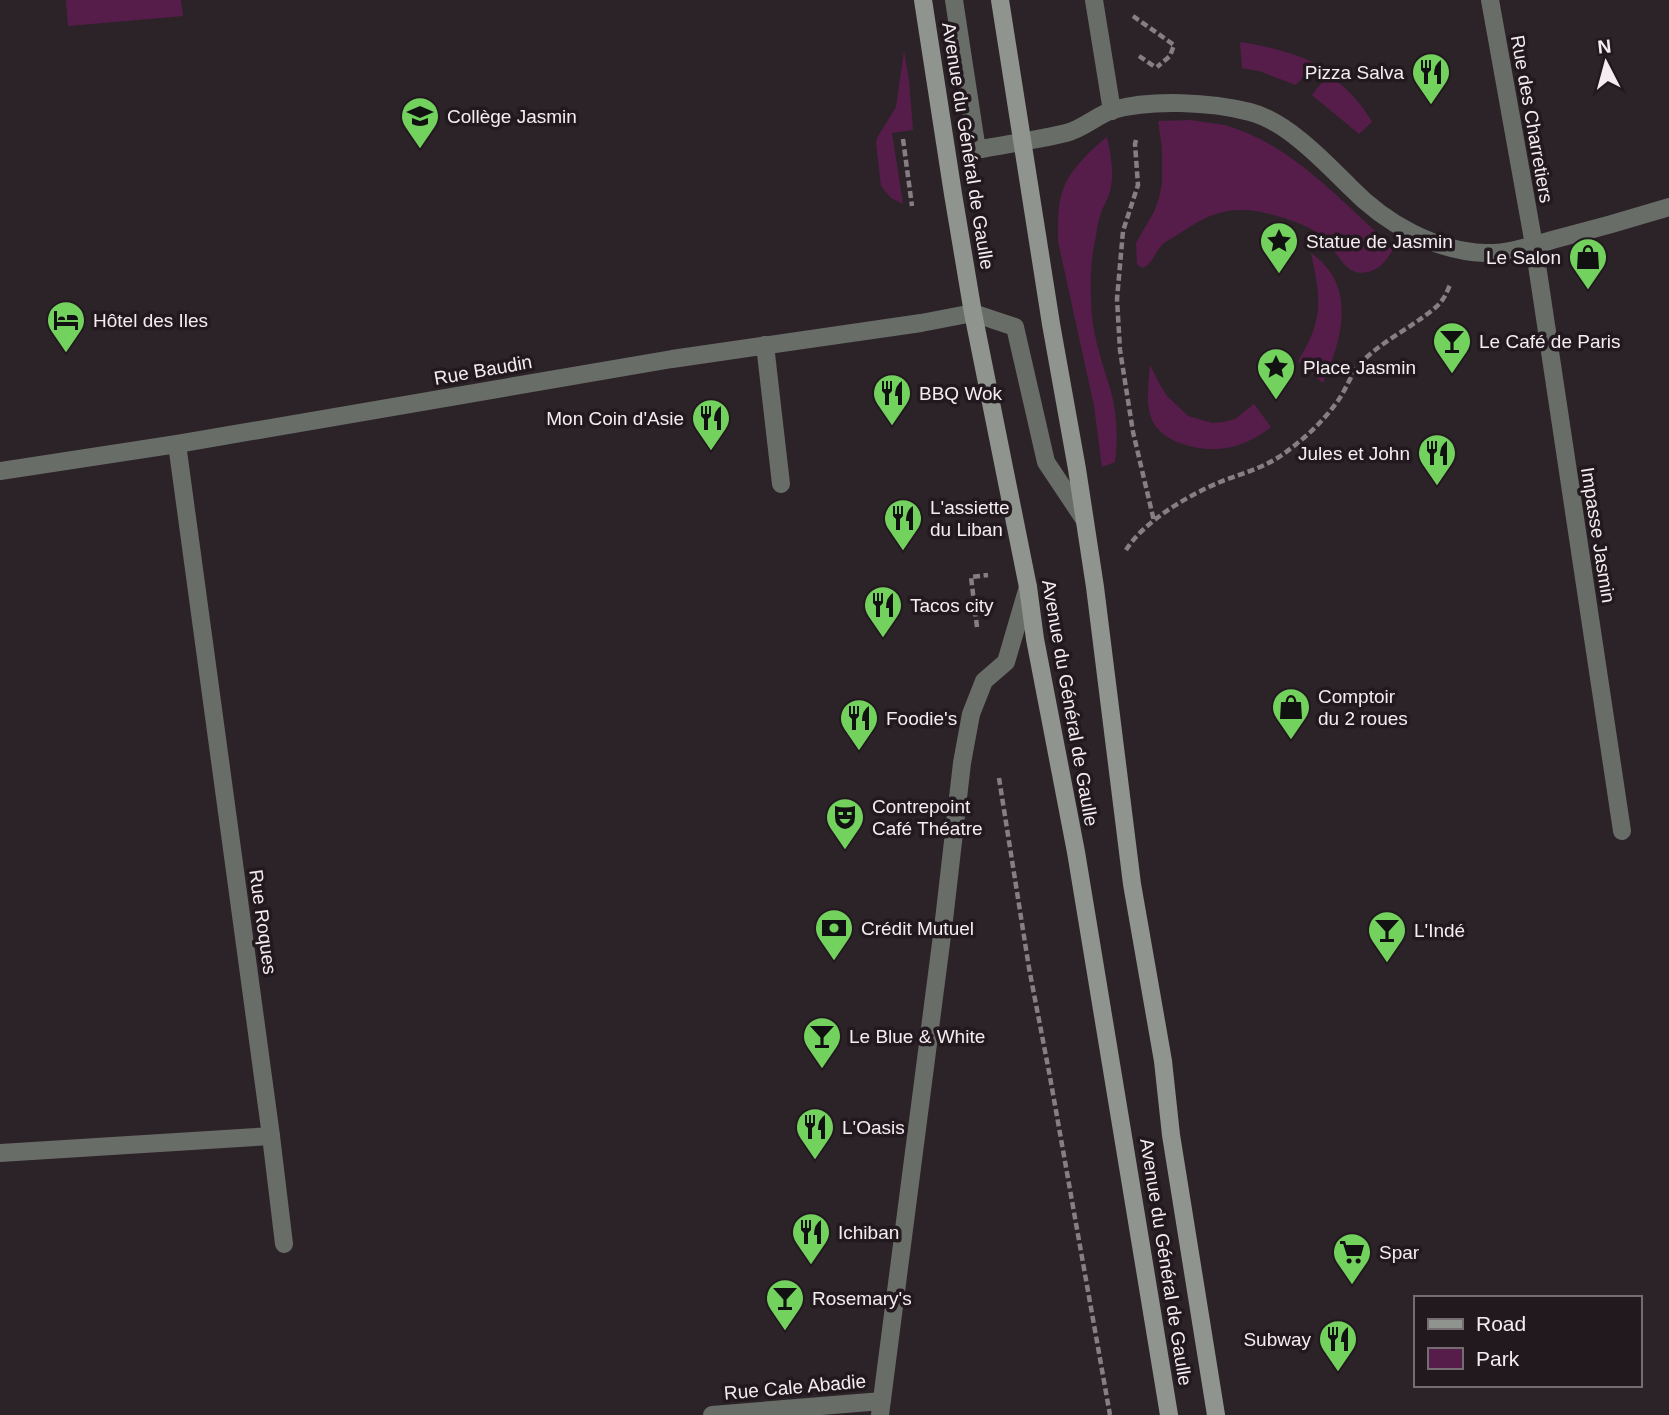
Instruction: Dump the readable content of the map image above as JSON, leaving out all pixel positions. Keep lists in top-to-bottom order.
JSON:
{
  "streets": {
    "main road": ["Avenue du Général de Gaulle"],
    "street": [
      "Rue des Charretiers",
      "Rue Baudin",
      "Impasse Jasmin",
      "Rue Roques",
      "Rue Cale Abadie"
    ]
  },
  "crossings": [
    ["Rue des Charretiers", "Impasse Jasmin"],
    ["Avenue du Général de Gaulle", "Rue Baudin"],
    ["Rue Baudin", "Rue Roques"]
  ],
  "places": {
    "restaurant": [
      "Pizza Salva",
      "BBQ Wok",
      "Mon Coin d'Asie",
      "Jules et John",
      "L'assiette du Liban",
      "Tacos city",
      "Foodie's",
      "L'Oasis",
      "Ichiban",
      "Subway"
    ],
    "school or university": ["Collège Jasmin"],
    "place": ["Statue de Jasmin", "Place Jasmin"],
    "shop": ["Le Salon", "Comptoir du 2 roues"],
    "hotel": ["Hôtel des Iles"],
    "bar": [
      "Le Café de Paris",
      "L'Indé",
      "Le Blue & White",
      "Rosemary's"
    ],
    "theatre": ["Contrepoint Café Théatre"],
    "bank": ["Crédit Mutuel"],
    "supermarket": ["Spar"]
  },
  "legend": ["Road", "Park"],
  "north": "top"
}
